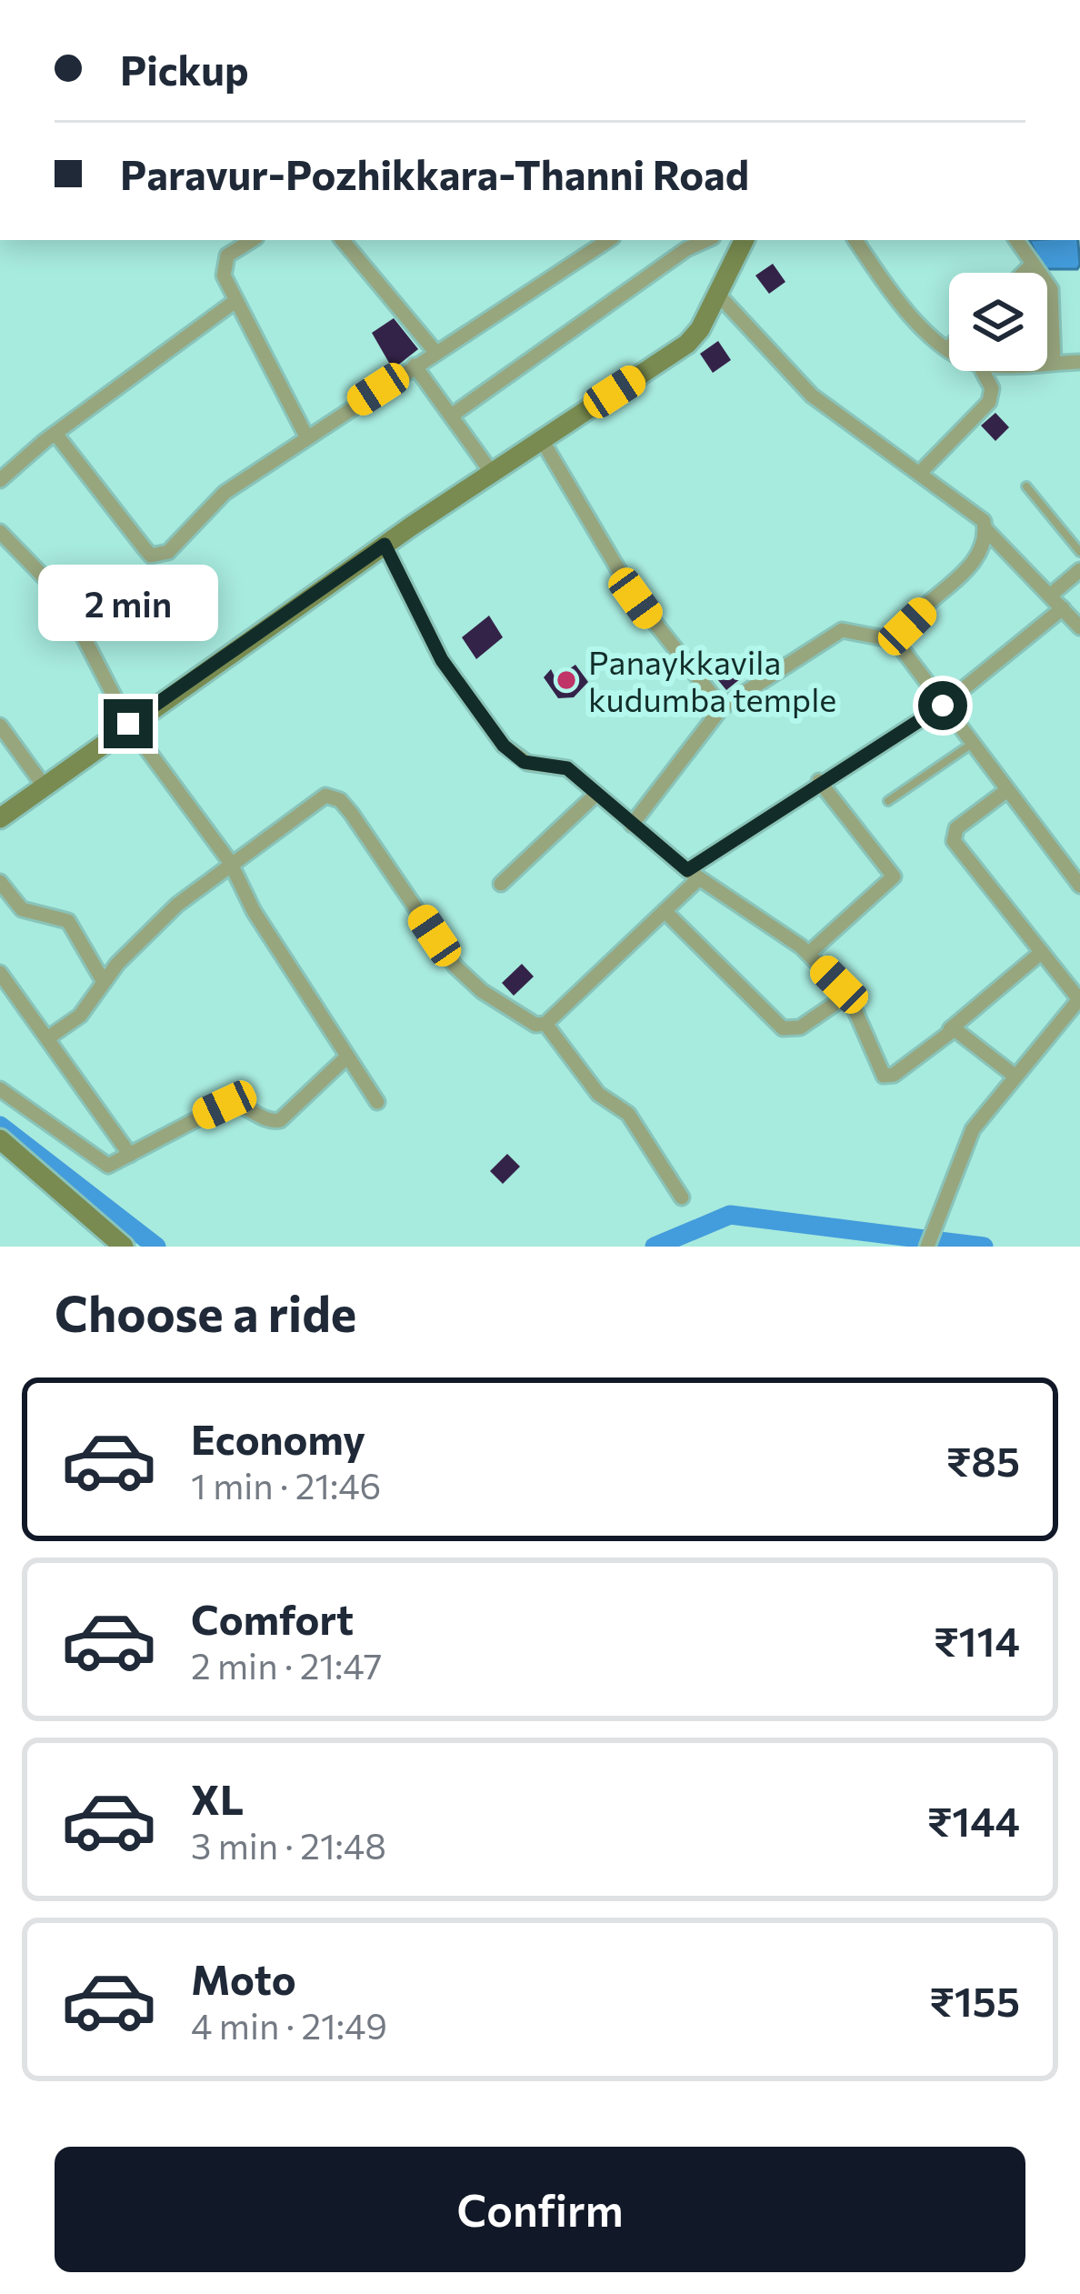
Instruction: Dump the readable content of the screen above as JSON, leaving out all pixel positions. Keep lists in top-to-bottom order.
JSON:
{
  "places": ["Panaykkavila kudumba temple"],
  "page": {
    "banner": ["Pickup", "Paravur-Pozhikkara-Thanni Road"],
    "bubble": "2 min",
    "heading": "Choose a ride",
    "list": [
      {
        "name": "Economy",
        "note": "1 min · 21:46",
        "value": "₹85"
      },
      {
        "name": "Comfort",
        "note": "2 min · 21:47",
        "value": "₹114"
      },
      {
        "name": "XL",
        "note": "3 min · 21:48",
        "value": "₹144"
      },
      {
        "name": "Moto",
        "note": "4 min · 21:49",
        "value": "₹155"
      }
    ],
    "buttons": "Confirm"
  }
}
